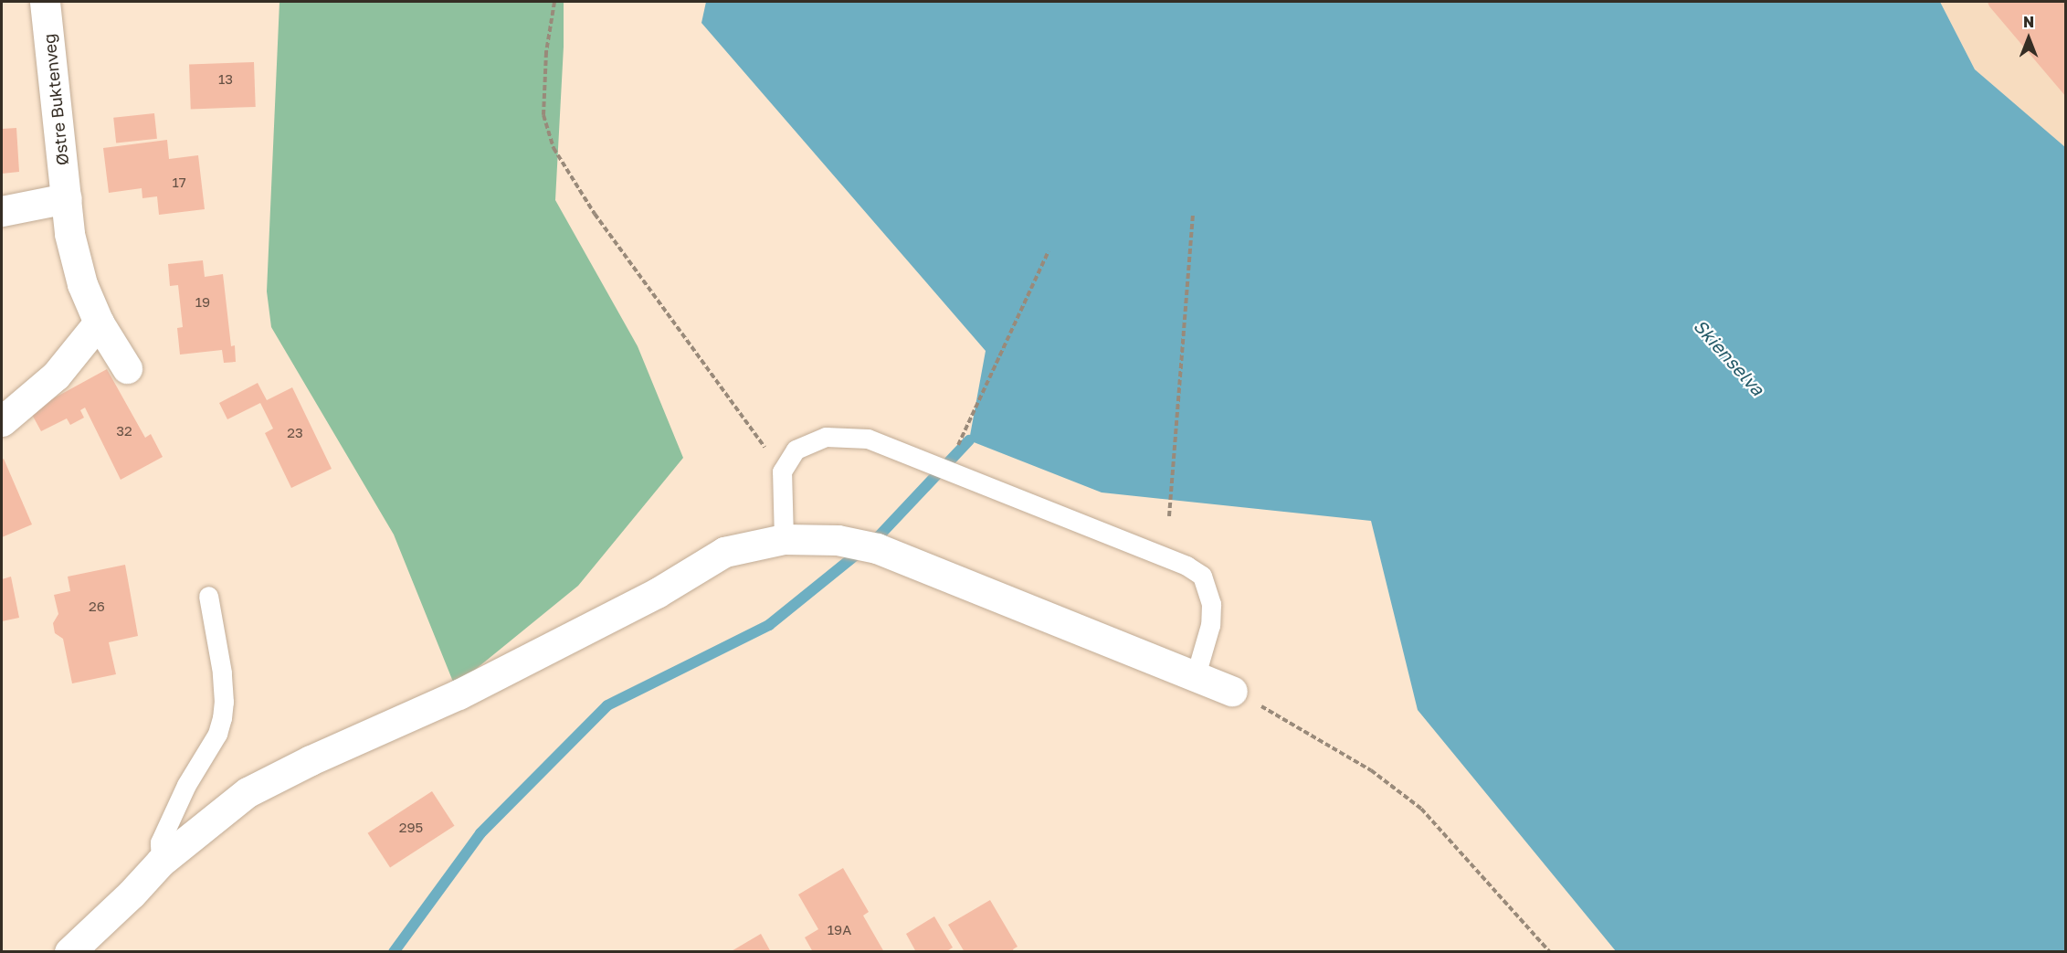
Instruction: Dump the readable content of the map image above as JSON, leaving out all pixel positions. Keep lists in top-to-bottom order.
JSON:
{
  "streets": {
    "street": ["Østre Buktenveg"]
  },
  "water": ["Skienselva"],
  "house_numbers": [
    "13",
    "17",
    "19",
    "32",
    "23",
    "26",
    "295",
    "19A"
  ],
  "north": "top"
}
